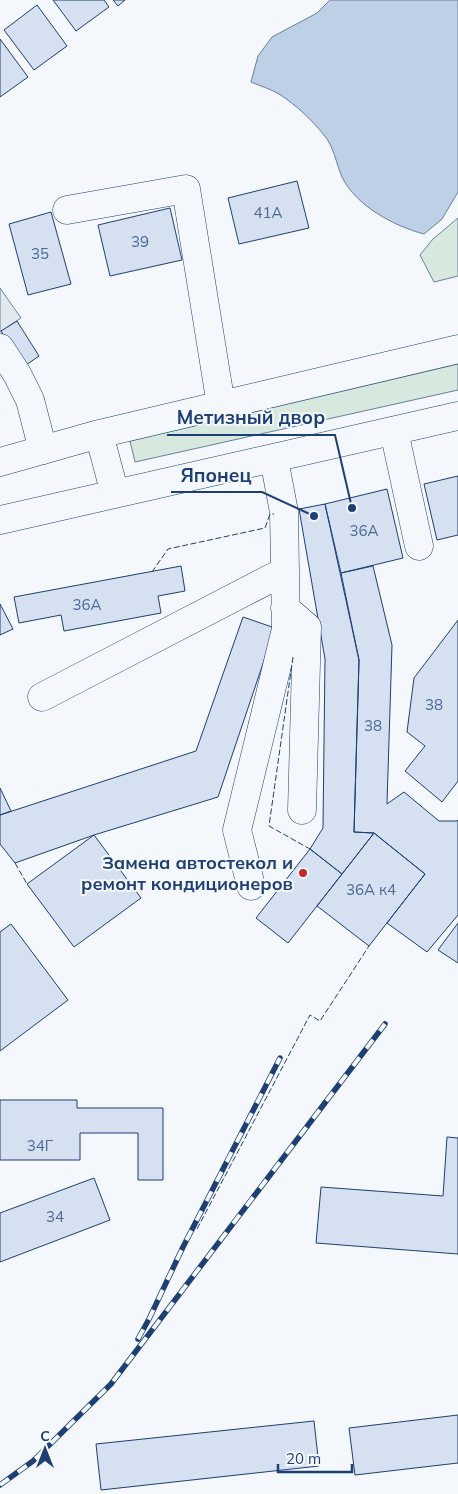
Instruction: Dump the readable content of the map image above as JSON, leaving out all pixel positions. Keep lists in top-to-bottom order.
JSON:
{
  "places": ["Метизный двор", "Японец", "Замена автостекол и ремонт кондиционеров"],
  "house_numbers": [
    "41А",
    "39",
    "35",
    "36А",
    "36А",
    "38",
    "38",
    "36А к4",
    "34Г",
    "34"
  ],
  "scale_bar": "20 m",
  "north": "top"
}
